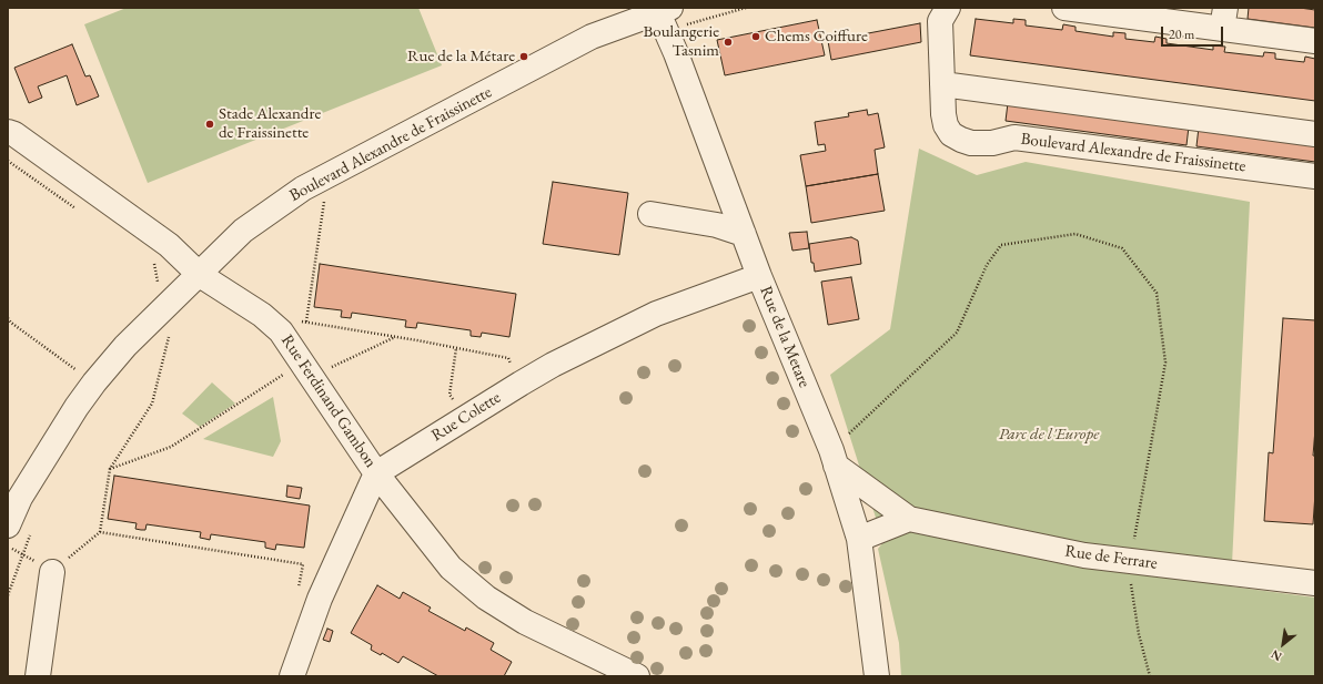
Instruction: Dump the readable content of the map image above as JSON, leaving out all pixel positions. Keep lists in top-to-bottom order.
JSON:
{
  "streets": {
    "street": [
      "Boulevard Alexandre de Fraissinette",
      "Rue de la Metare",
      "Rue Ferdinand Gambon",
      "Rue Colette",
      "Rue de Ferrare"
    ]
  },
  "crossings": [
    ["Boulevard Alexandre de Fraissinette", "Rue de la Metare"],
    ["Boulevard Alexandre de Fraissinette", "Rue Ferdinand Gambon"],
    ["Rue de la Metare", "Rue Colette"],
    ["Rue de la Metare", "Rue de Ferrare"],
    ["Rue Ferdinand Gambon", "Rue Colette"]
  ],
  "parks": ["Parc de l'Europe"],
  "places": [
    "Chems Coiffure",
    "Boulangerie Tasnim",
    "Rue de la Métare",
    "Stade Alexandre de Fraissinette"
  ],
  "scale_bar": "20 m",
  "north": "bottom left"
}
